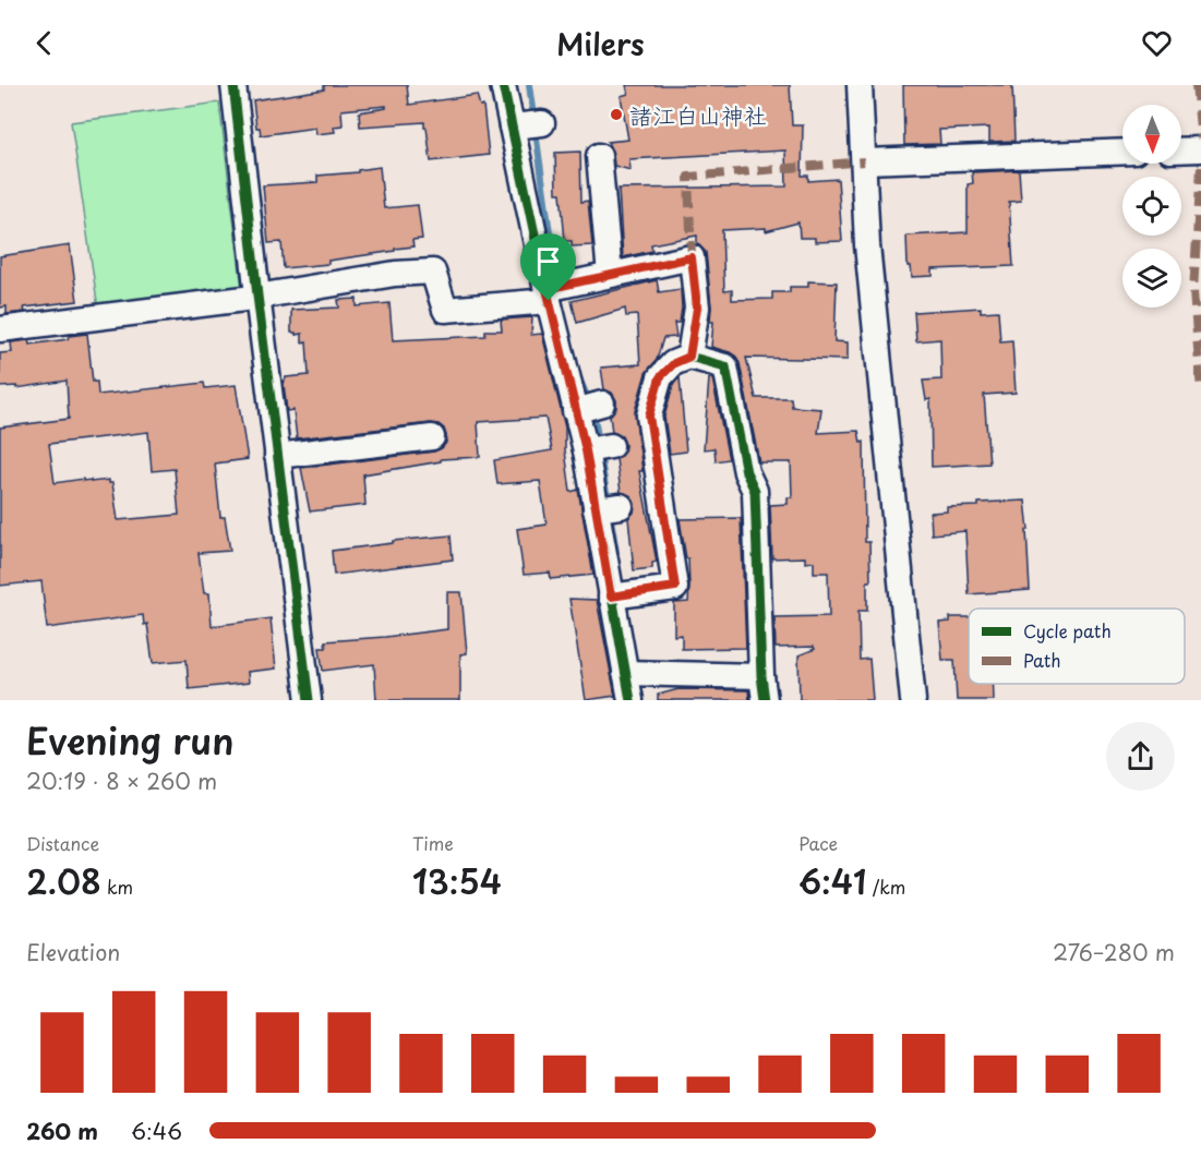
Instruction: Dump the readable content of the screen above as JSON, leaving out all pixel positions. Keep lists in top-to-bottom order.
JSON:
{
  "places": ["諸江白山神社"],
  "legend": ["Cycle path", "Path"],
  "north": "bottom",
  "page": {
    "header": "Milers",
    "heading": ["Evening run", "20:19 · 8 × 260 m"],
    "stats": [
      ["Distance", "2.08 km"],
      ["Time", "13:54"],
      ["Pace", "6:41 /km"]
    ],
    "chart": ["Elevation", "276–280 m"],
    "list": [
      {
        "name": "260 m",
        "note": "6:46"
      }
    ]
  }
}
